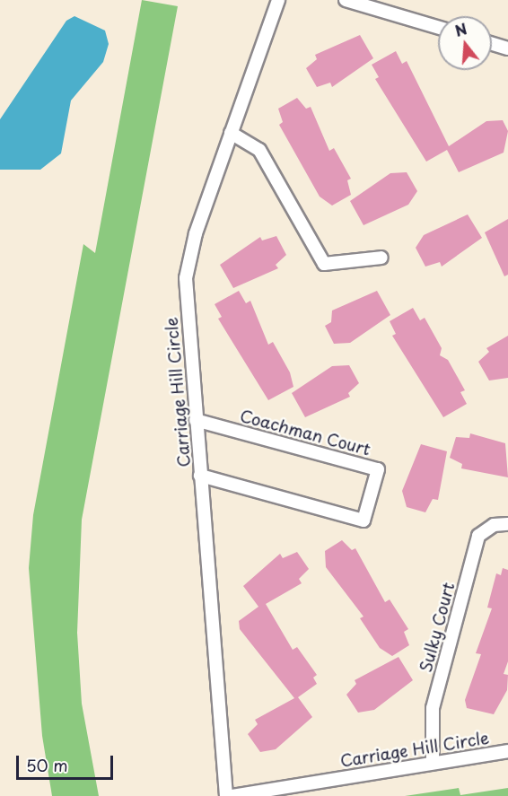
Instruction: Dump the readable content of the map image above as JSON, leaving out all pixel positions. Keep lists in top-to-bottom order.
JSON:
{
  "streets": {
    "street": ["Carriage Hill Circle", "Coachman Court", "Sulky Court"]
  },
  "crossings": [
    ["Carriage Hill Circle", "Coachman Court"],
    ["Carriage Hill Circle", "Sulky Court"]
  ],
  "scale_bar": "50 m",
  "north": "top"
}
